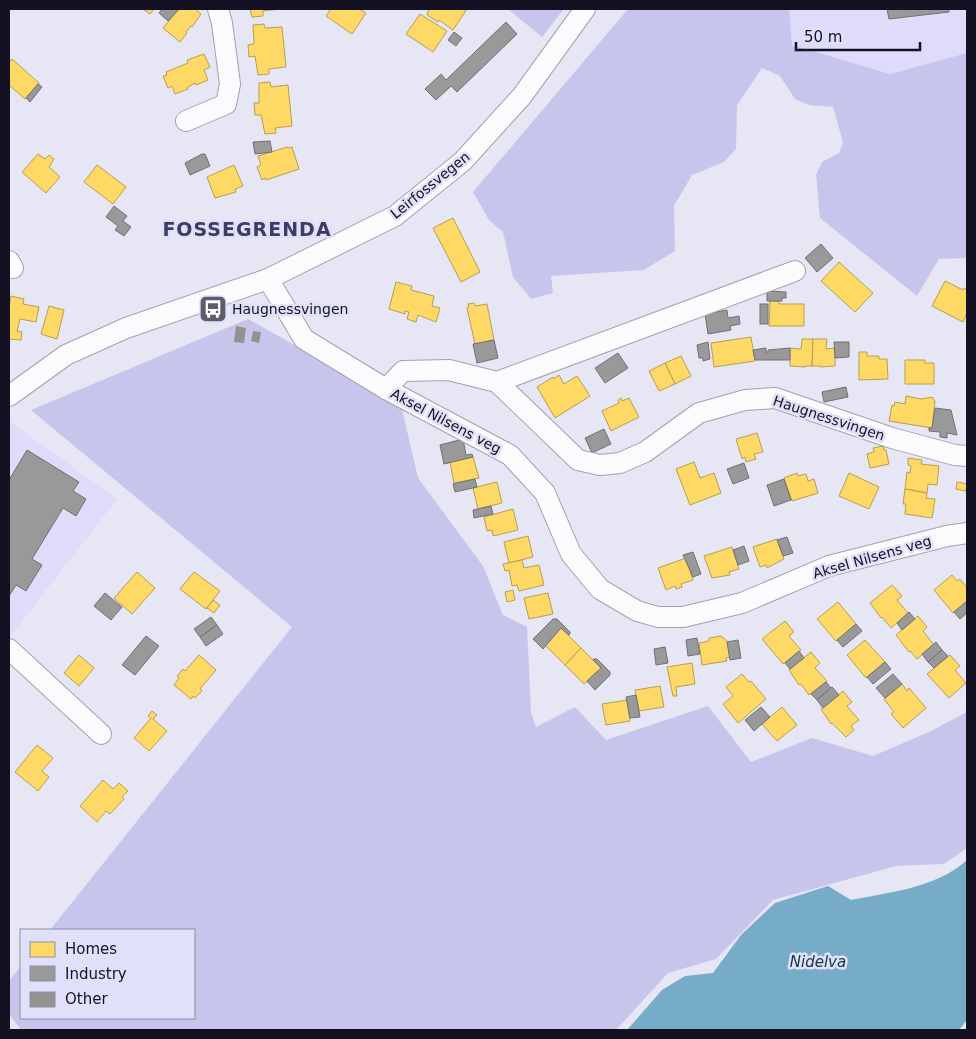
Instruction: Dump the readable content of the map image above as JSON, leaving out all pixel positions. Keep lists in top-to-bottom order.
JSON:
{
  "streets": {
    "street": ["Leirfossvegen", "Haugnessvingen", "Aksel Nilsens veg"]
  },
  "crossings": [
    ["Leirfossvegen", "Aksel Nilsens veg"],
    ["Haugnessvingen", "Aksel Nilsens veg"]
  ],
  "districts": ["FOSSEGRENDA"],
  "water": ["Nidelva"],
  "places": {
    "bus stop": ["Haugnessvingen"]
  },
  "legend": ["Homes", "Industry", "Other"],
  "scale_bar": "50 m"
}
